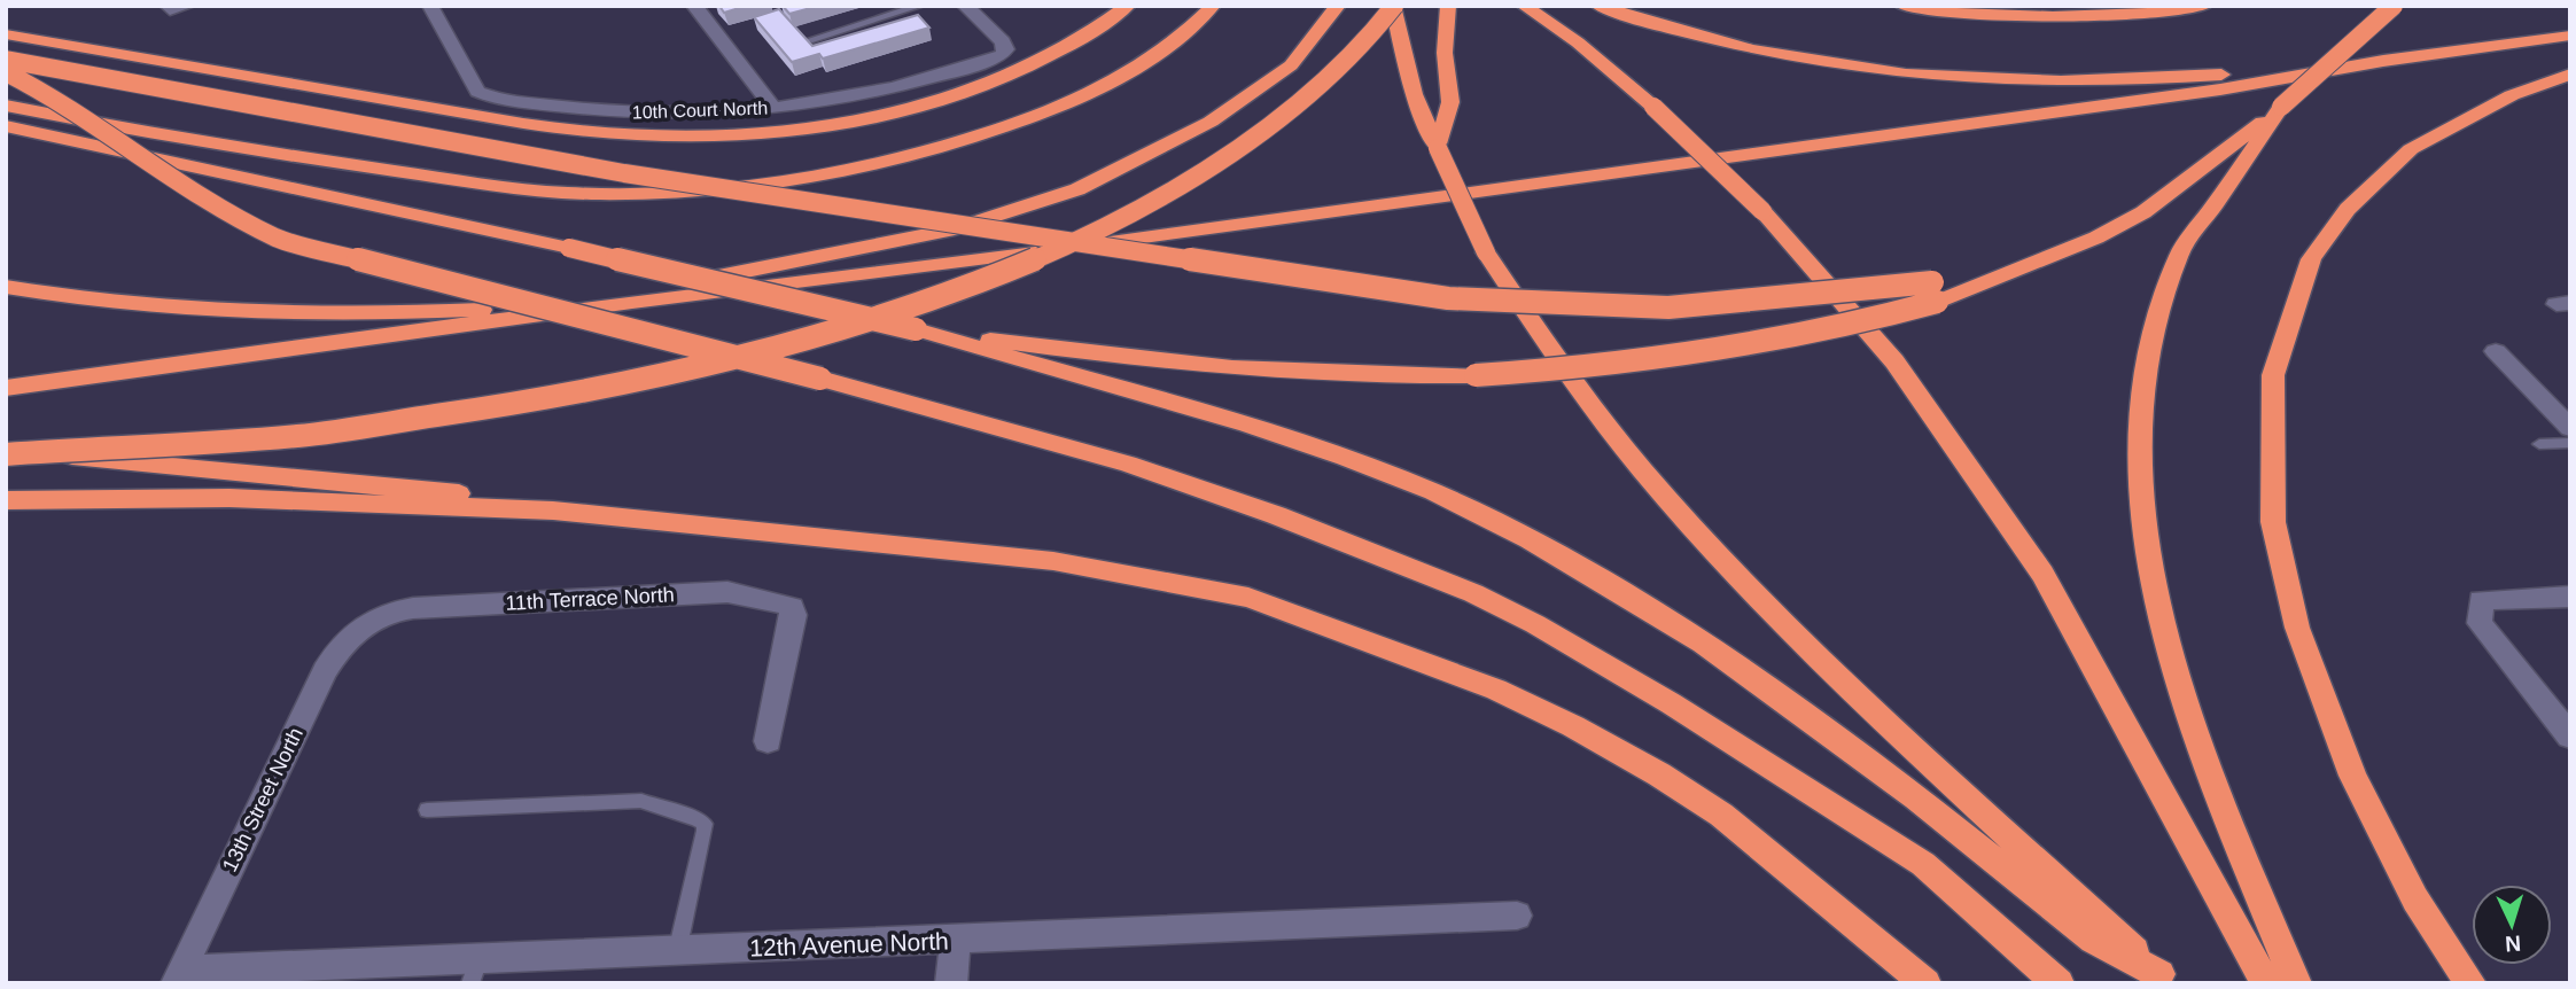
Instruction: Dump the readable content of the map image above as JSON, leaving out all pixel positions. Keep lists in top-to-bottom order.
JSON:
{
  "streets": {
    "street": [
      "10th Court North",
      "11th Terrace North",
      "13th Street North",
      "12th Avenue North"
    ]
  },
  "crossings": [
    ["11th Terrace North", "13th Street North"],
    ["13th Street North", "12th Avenue North"]
  ],
  "north": "bottom"
}
